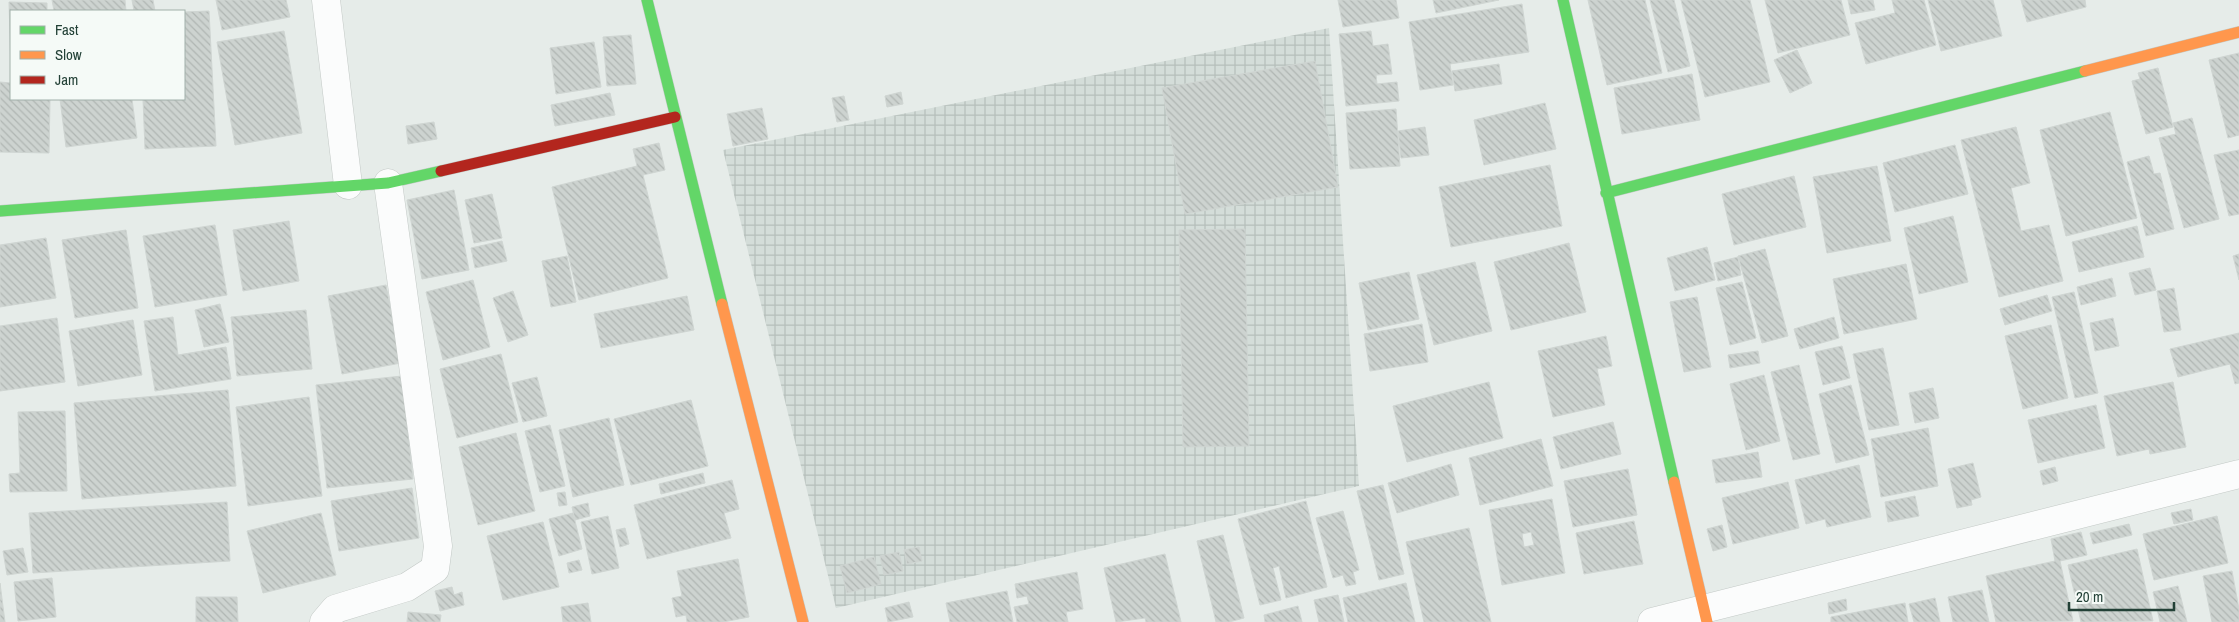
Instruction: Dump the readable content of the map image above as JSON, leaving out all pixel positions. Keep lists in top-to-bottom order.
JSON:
{
  "legend": ["Fast", "Slow", "Jam"],
  "scale_bar": "20 m"
}
